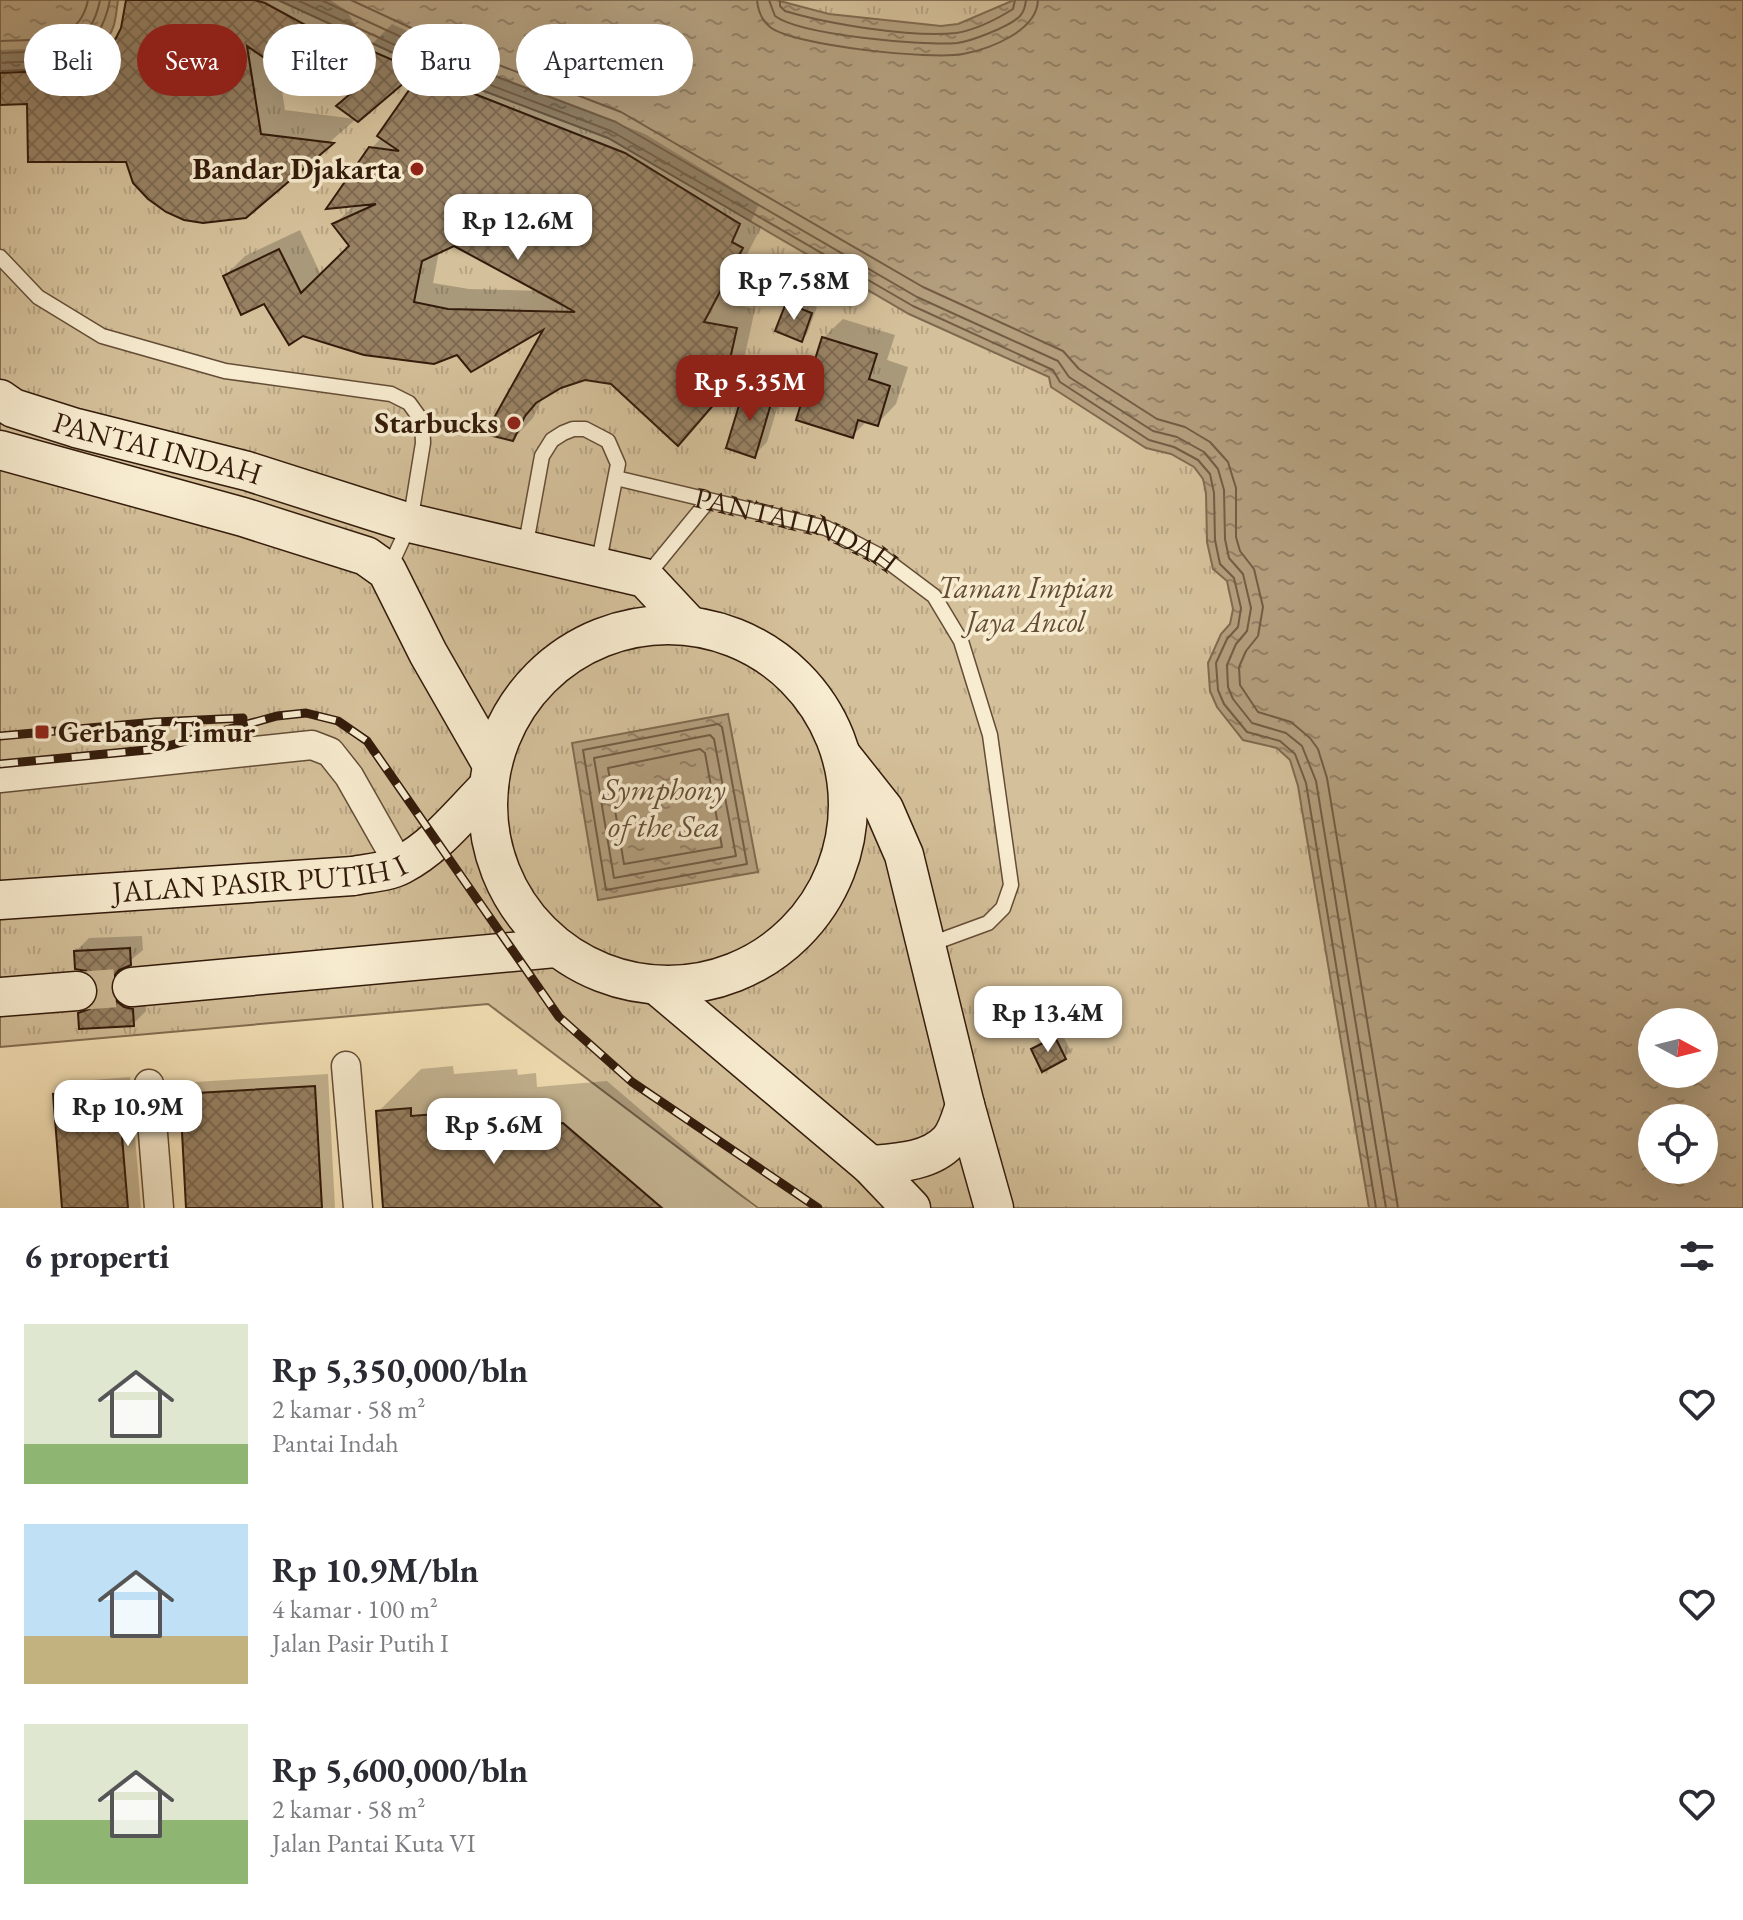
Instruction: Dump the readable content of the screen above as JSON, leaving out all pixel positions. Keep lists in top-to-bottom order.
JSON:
{
  "streets": {
    "street": ["PANTAI INDAH", "JALAN PASIR PUTIH I"]
  },
  "water": ["Symphony of the Sea"],
  "parks": ["Taman Impian Jaya Ancol"],
  "places": {
    "other": ["Bandar Djakarta", "Starbucks"],
    "transit": ["Gerbang Timur"]
  },
  "north": "right",
  "page": {
    "chip": [
      "Beli",
      "Sewa",
      "Filter",
      "Baru",
      "Apartemen"
    ],
    "price": [
      "Rp 12.6M",
      "Rp 7.58M",
      "Rp 5.35M",
      "Rp 13.4M",
      "Rp 10.9M",
      "Rp 5.6M"
    ],
    "heading": "6 properti",
    "list": [
      {
        "name": "Rp 5,350,000/bln",
        "note": "2 kamar · 58 m² · Pantai Indah"
      },
      {
        "name": "Rp 10.9M/bln",
        "note": "4 kamar · 100 m² · Jalan Pasir Putih I"
      },
      {
        "name": "Rp 5,600,000/bln",
        "note": "2 kamar · 58 m² · Jalan Pantai Kuta VI"
      }
    ]
  }
}
